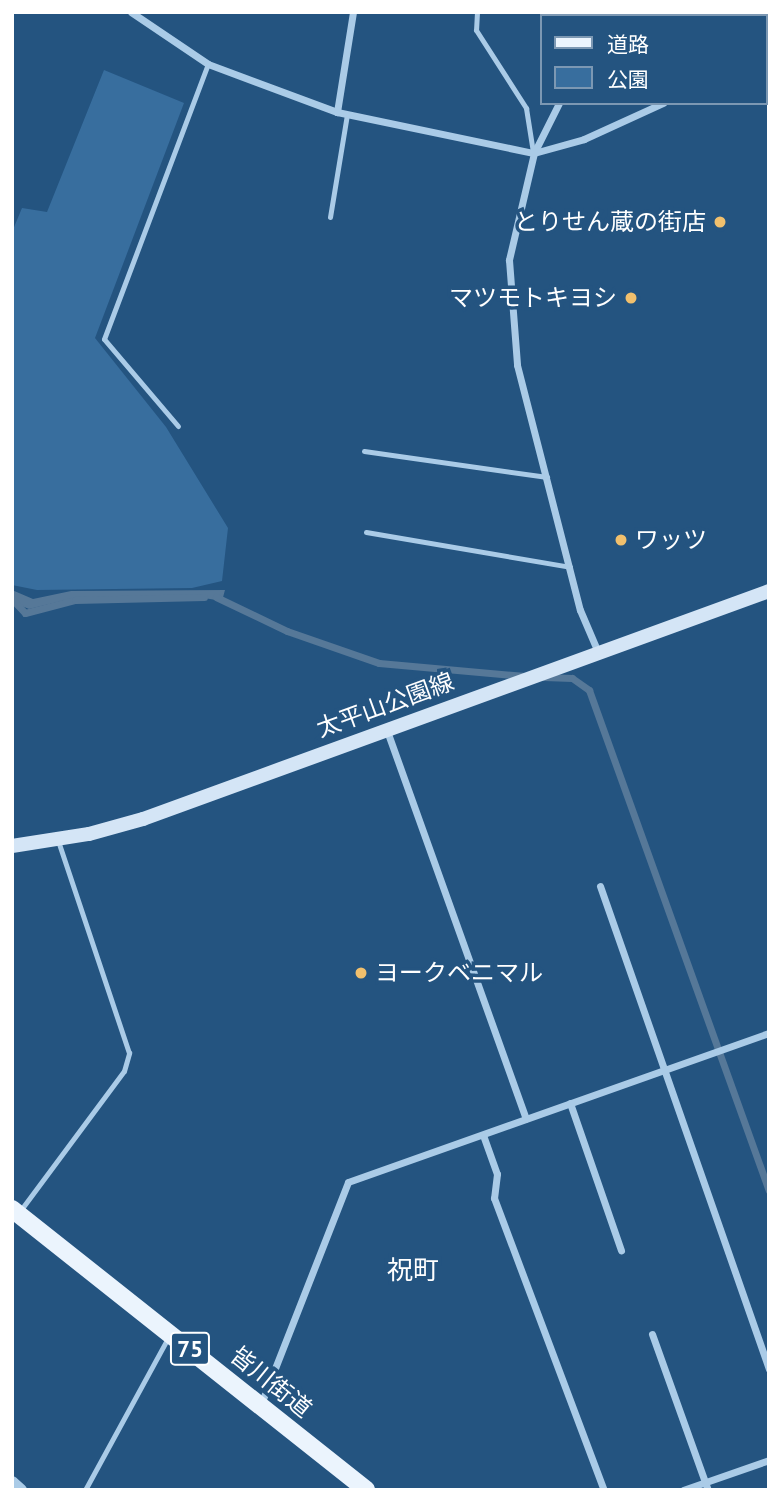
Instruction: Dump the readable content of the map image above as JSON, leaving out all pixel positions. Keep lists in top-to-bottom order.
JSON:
{
  "streets": {
    "main road": ["太平山公園線", "75", "皆川街道"]
  },
  "districts": ["祝町"],
  "places": [
    "とりせん蔵の街店",
    "マツモトキヨシ",
    "ワッツ",
    "ヨークベニマル"
  ],
  "legend": ["道路", "公園"]
}
